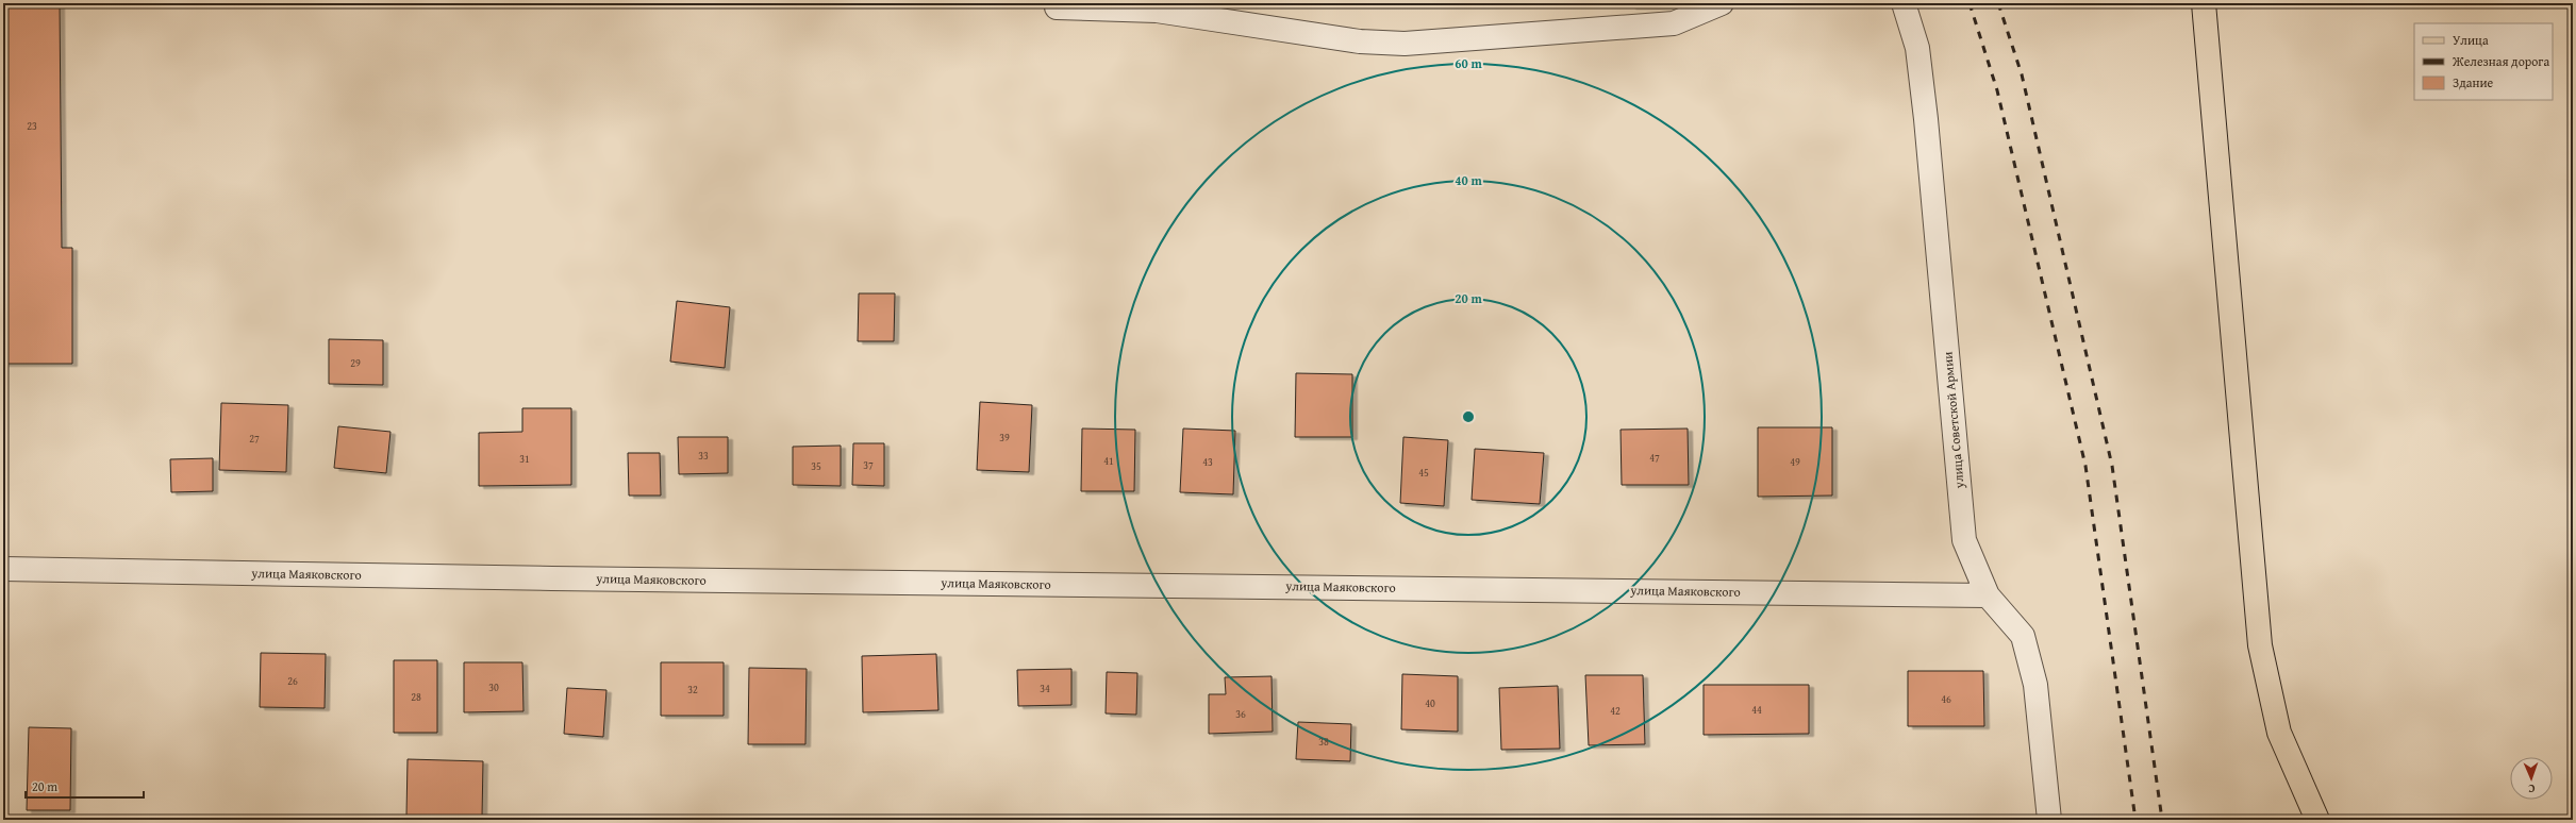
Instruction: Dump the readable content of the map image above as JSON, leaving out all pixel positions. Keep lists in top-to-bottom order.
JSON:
{
  "streets": {
    "street": ["улица Советской Армии", "улица Маяковского"]
  },
  "crossings": [
    ["улица Советской Армии", "улица Маяковского"]
  ],
  "house_numbers": [
    "23",
    "29",
    "39",
    "27",
    "33",
    "47",
    "31",
    "41",
    "43",
    "49",
    "37",
    "35",
    "45",
    "26",
    "30",
    "34",
    "32",
    "28",
    "46",
    "40",
    "44",
    "42",
    "36",
    "38"
  ],
  "legend": ["Улица", "Железная дорога", "Здание"],
  "scale_bar": "20 m",
  "north": "bottom",
  "rings": ["60 m", "40 m", "20 m"]
}
